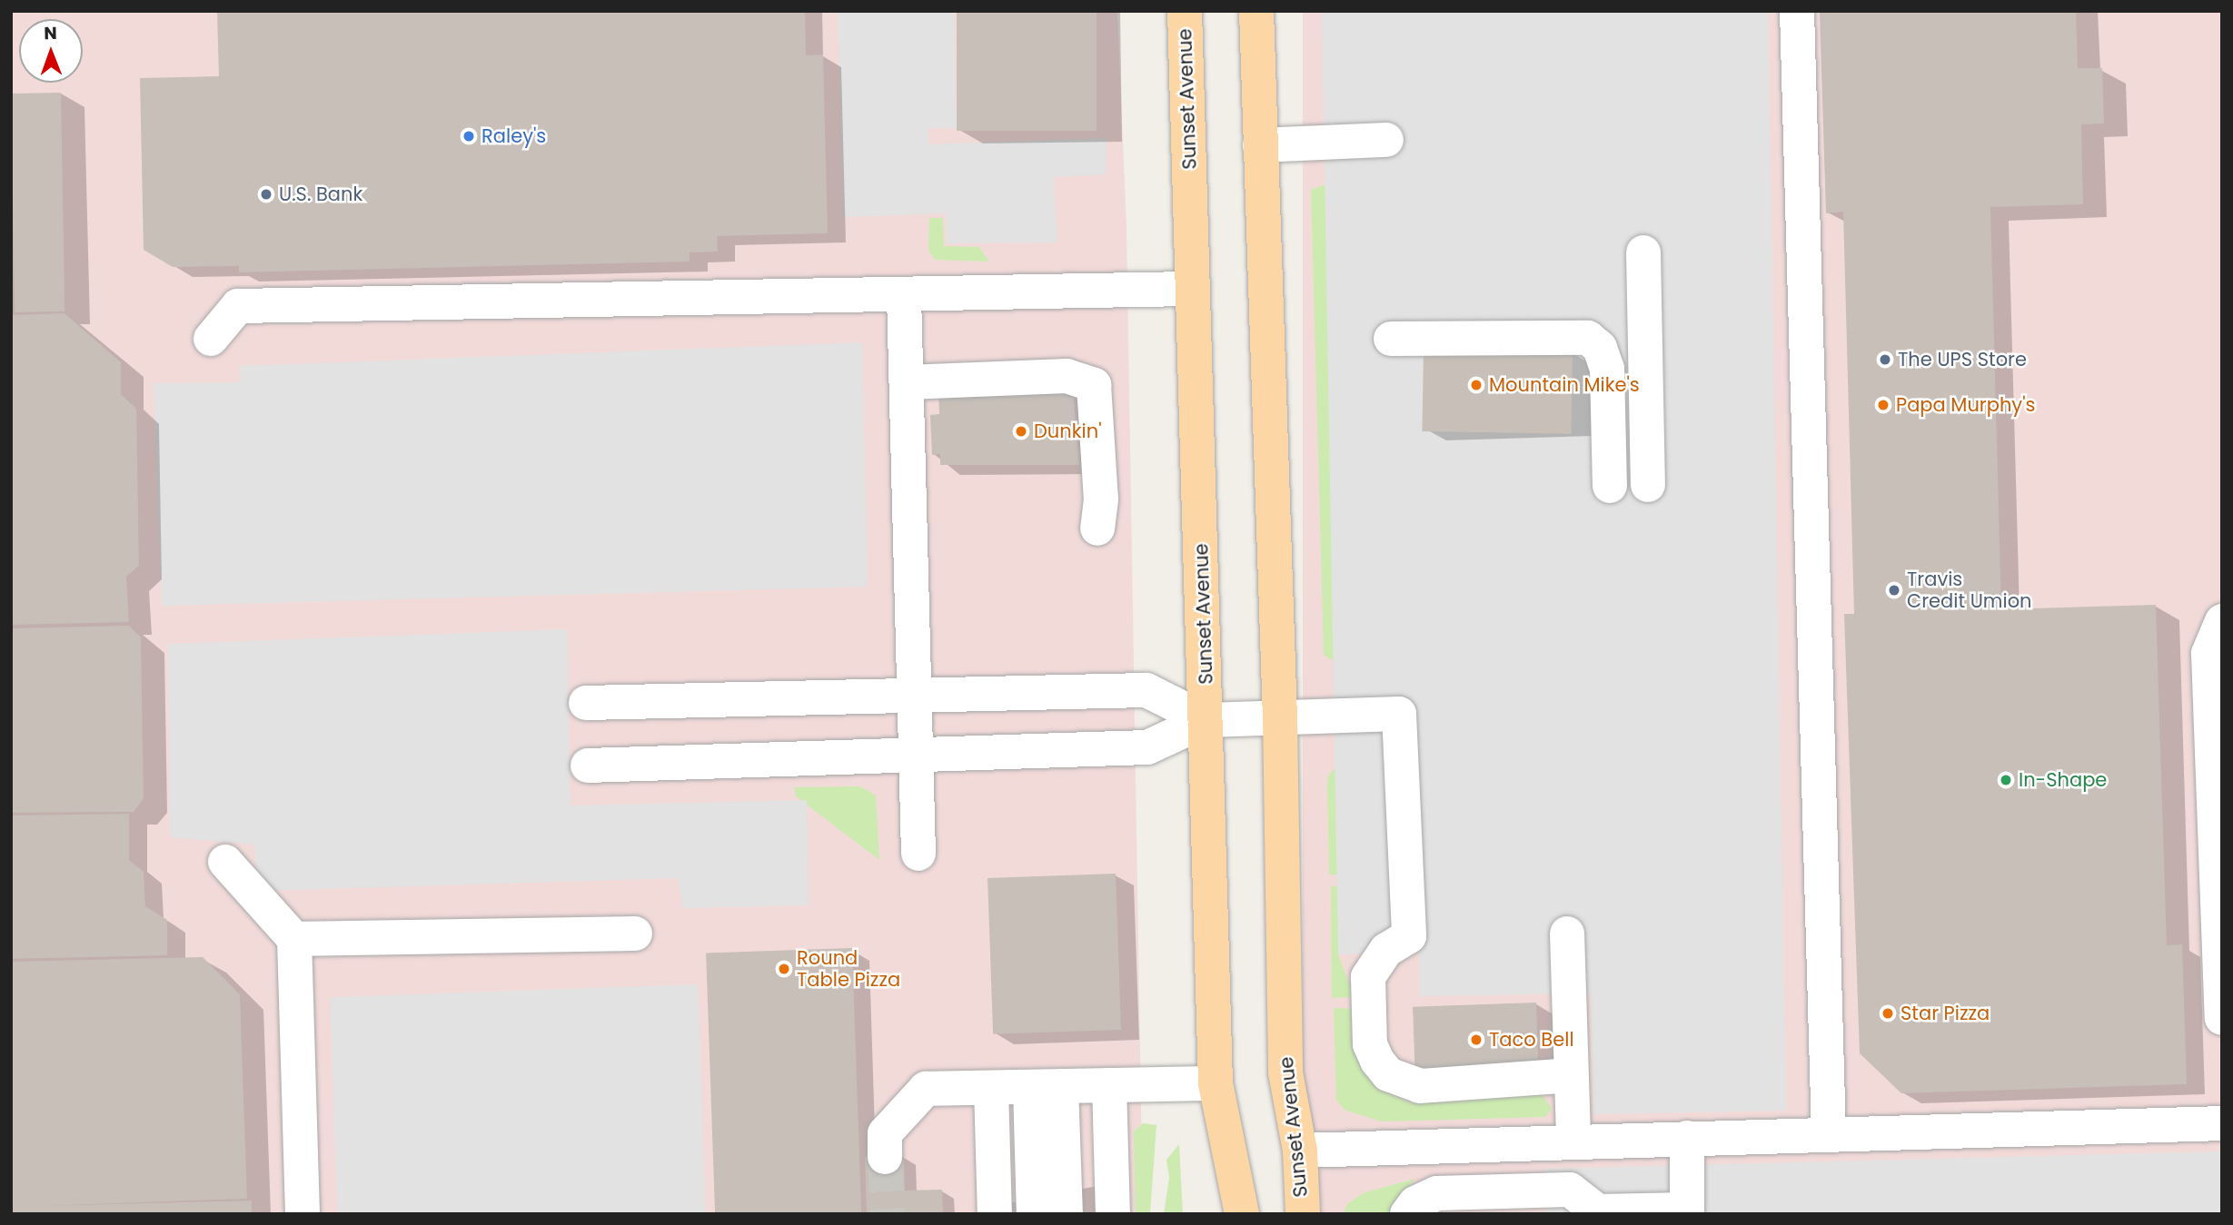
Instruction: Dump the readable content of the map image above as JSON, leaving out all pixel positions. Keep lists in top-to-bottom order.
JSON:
{
  "streets": {
    "main road": ["Sunset Avenue"]
  },
  "places": [
    "Raley's",
    "U.S. Bank",
    "The UPS Store",
    "Mountain Mike's",
    "Papa Murphy's",
    "Dunkin'",
    "Travis Credit Umion",
    "In-Shape",
    "Round Table Pizza",
    "Star Pizza",
    "Taco Bell"
  ],
  "north": "top"
}
